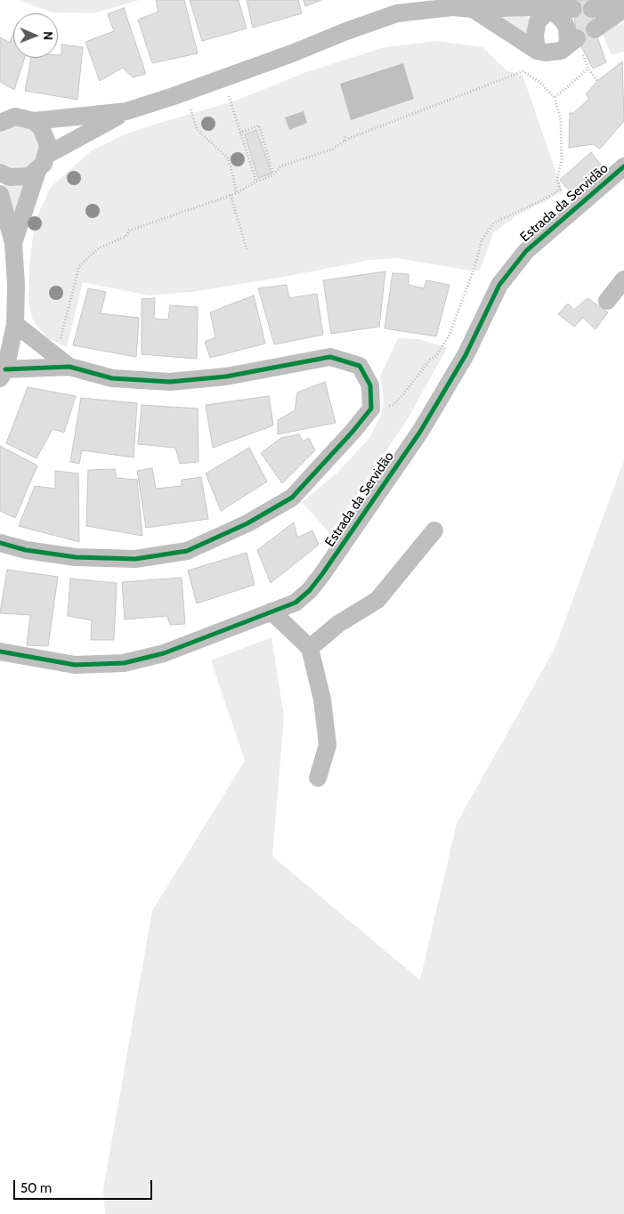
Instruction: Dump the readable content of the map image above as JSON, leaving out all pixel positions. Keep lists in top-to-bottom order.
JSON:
{
  "streets": {
    "street": ["Estrada da Servidão"]
  },
  "scale_bar": "50 m",
  "north": "right"
}
